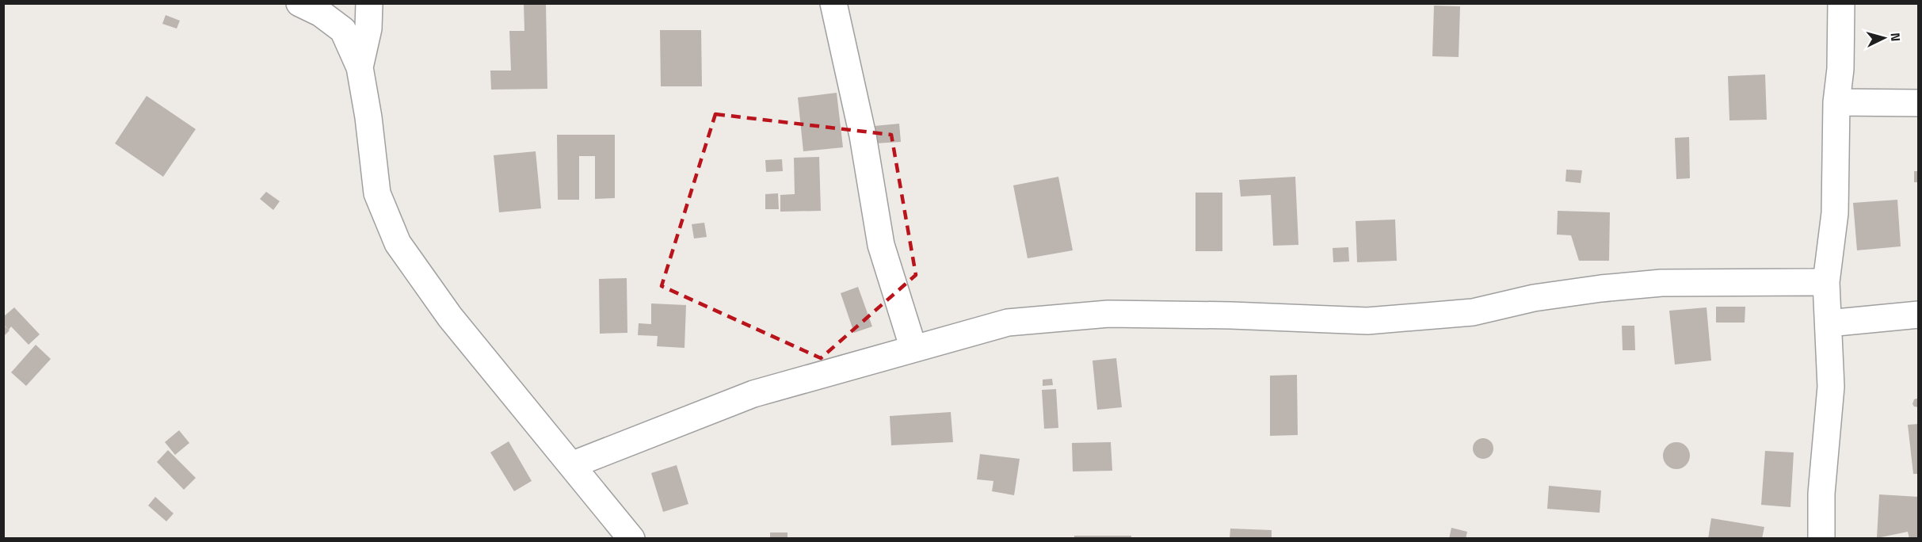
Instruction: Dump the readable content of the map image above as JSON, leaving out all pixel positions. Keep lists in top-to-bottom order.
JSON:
{
  "north": "right"
}
